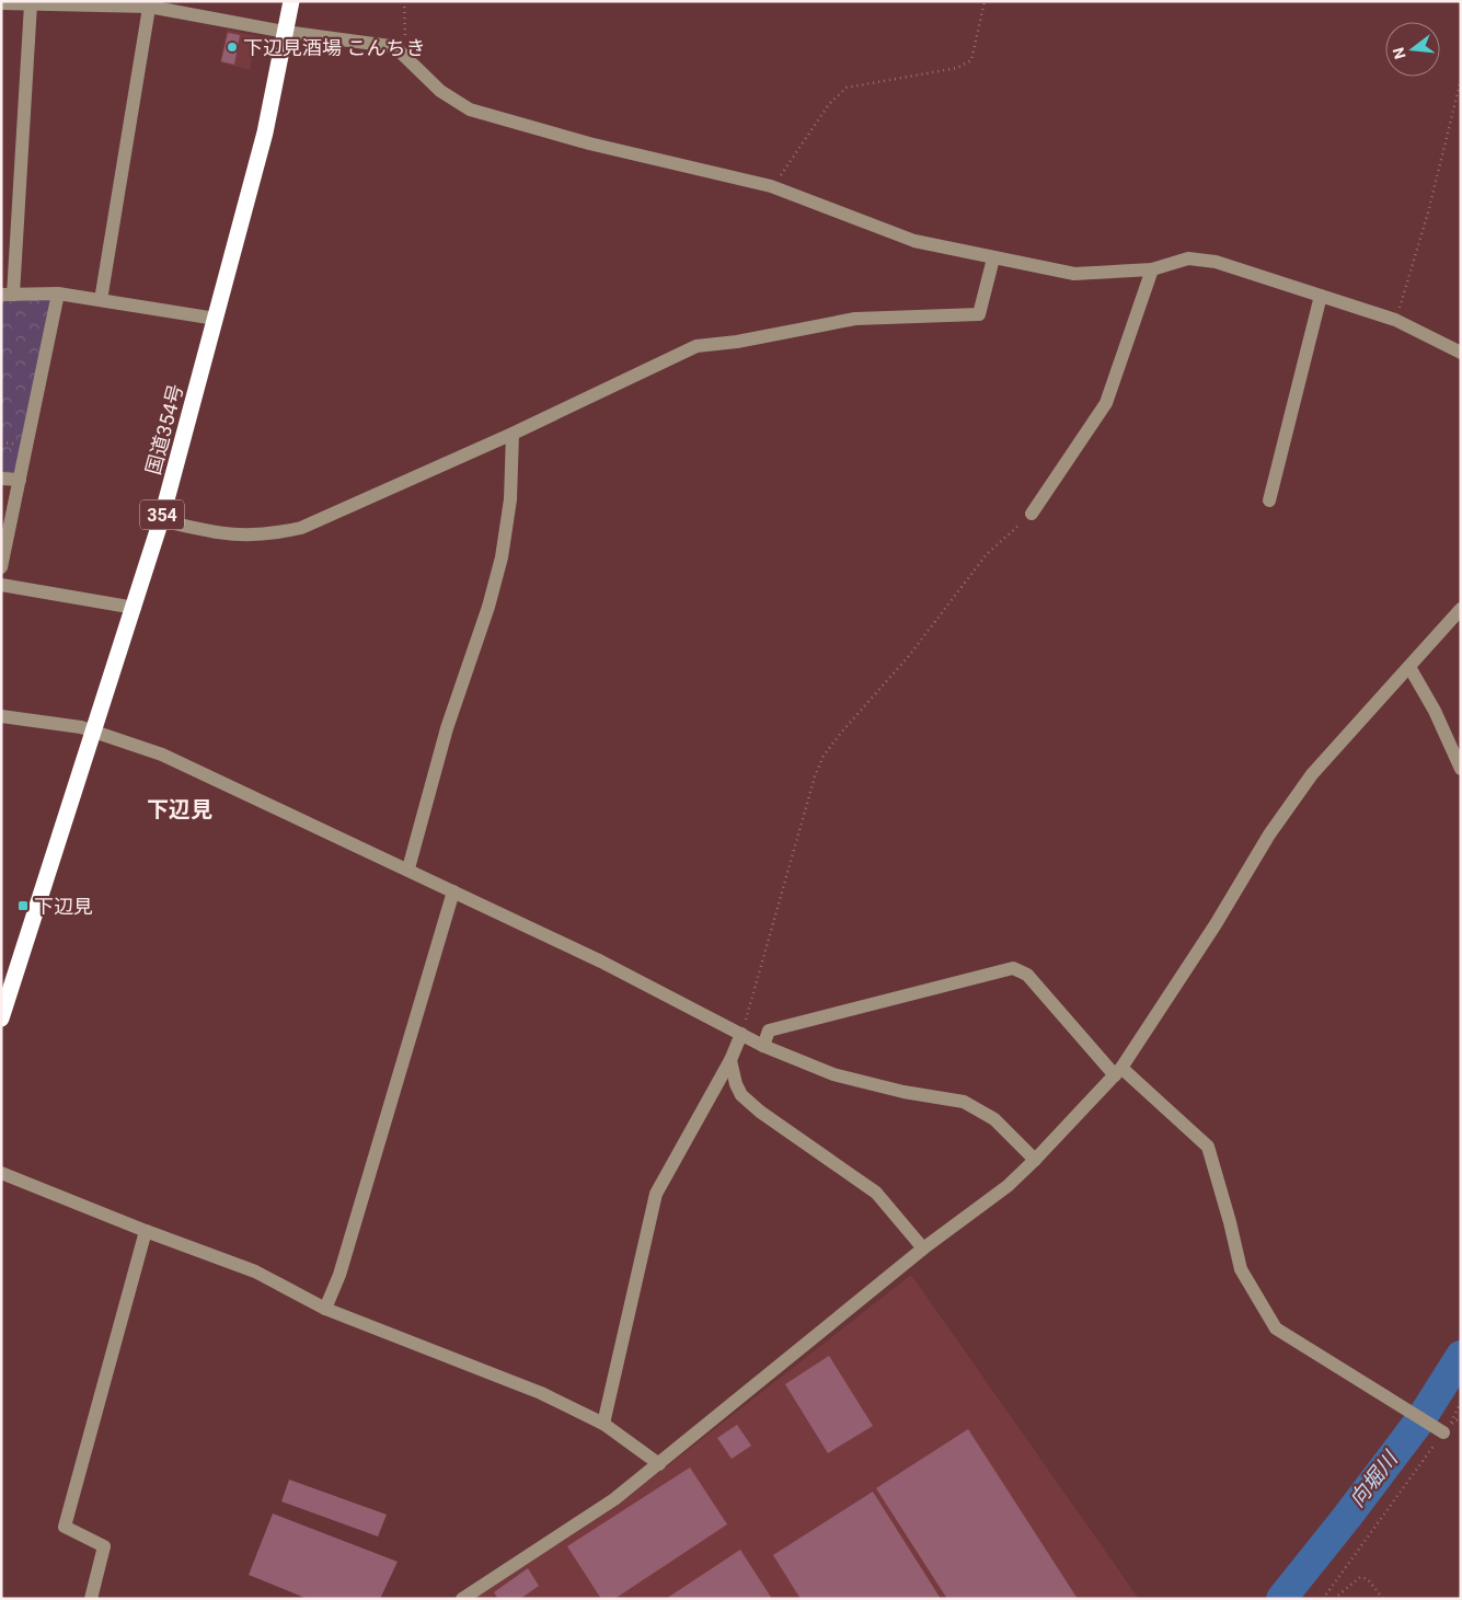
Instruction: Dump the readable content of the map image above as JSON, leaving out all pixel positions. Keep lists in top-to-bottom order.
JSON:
{
  "streets": {
    "highway": ["国道354号", "354"]
  },
  "districts": ["下辺見"],
  "water": ["向堀川"],
  "places": {
    "other": ["下辺見酒場 こんちき"],
    "transit": ["下辺見"]
  },
  "north": "left"
}
